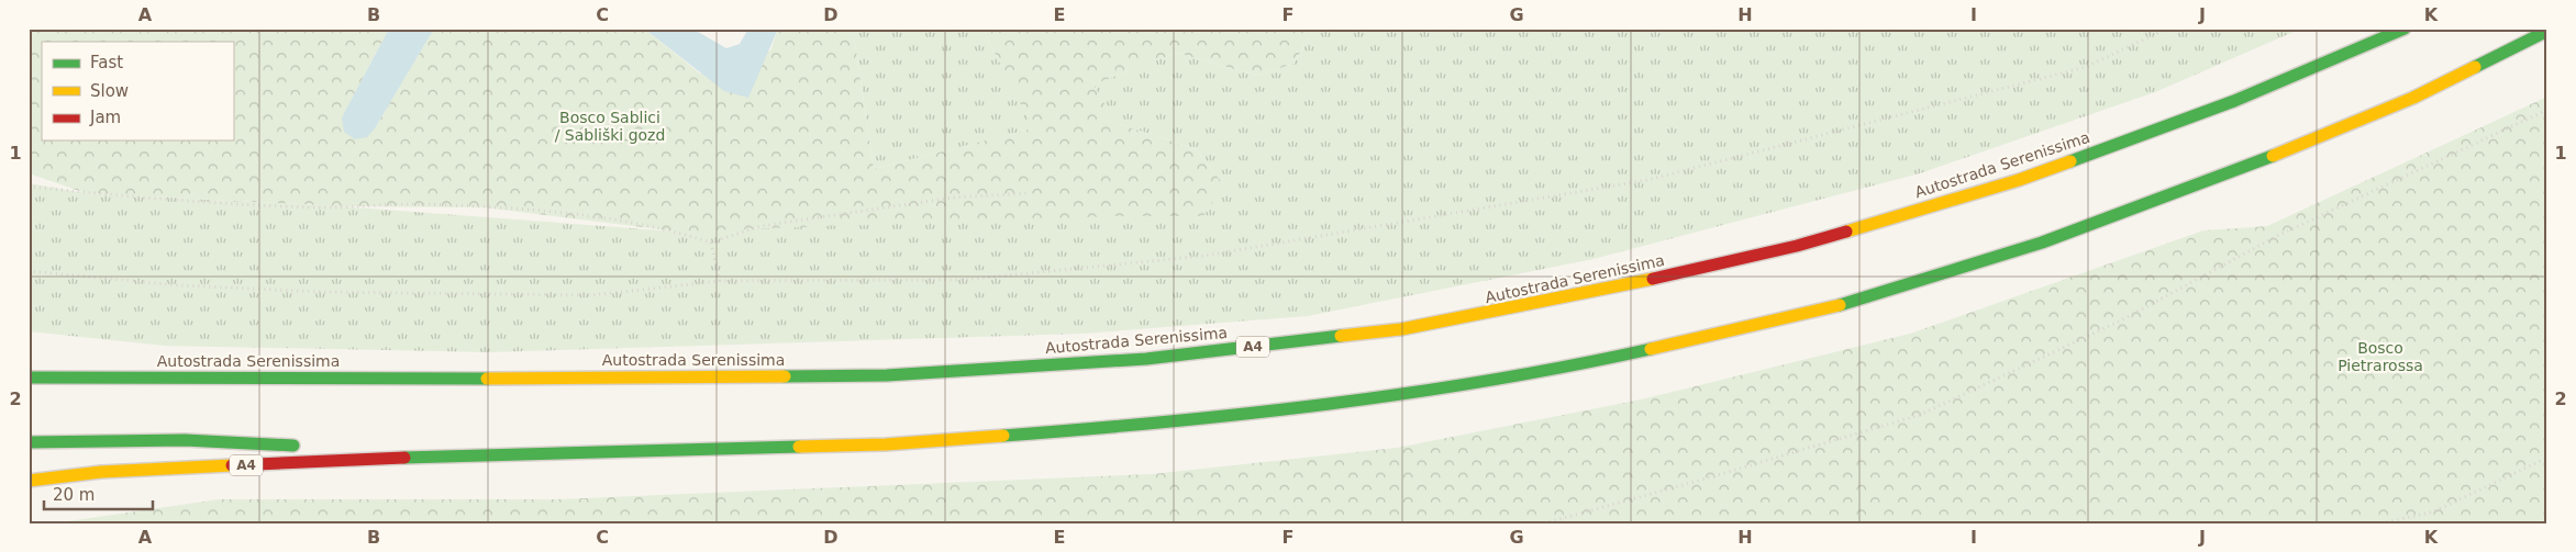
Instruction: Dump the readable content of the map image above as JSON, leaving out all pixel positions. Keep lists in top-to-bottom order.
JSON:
{
  "streets": {
    "highway": ["Autostrada Serenissima", "A4"]
  },
  "parks": ["Bosco Sablici / Sabliški gozd", "Bosco Pietrarossa"],
  "legend": ["Fast", "Slow", "Jam"],
  "scale_bar": "20 m",
  "grid": {
    "columns": [
      "A",
      "B",
      "C",
      "D",
      "E",
      "F",
      "G",
      "H",
      "I",
      "J",
      "K"
    ],
    "rows": ["1", "2"]
  }
}
